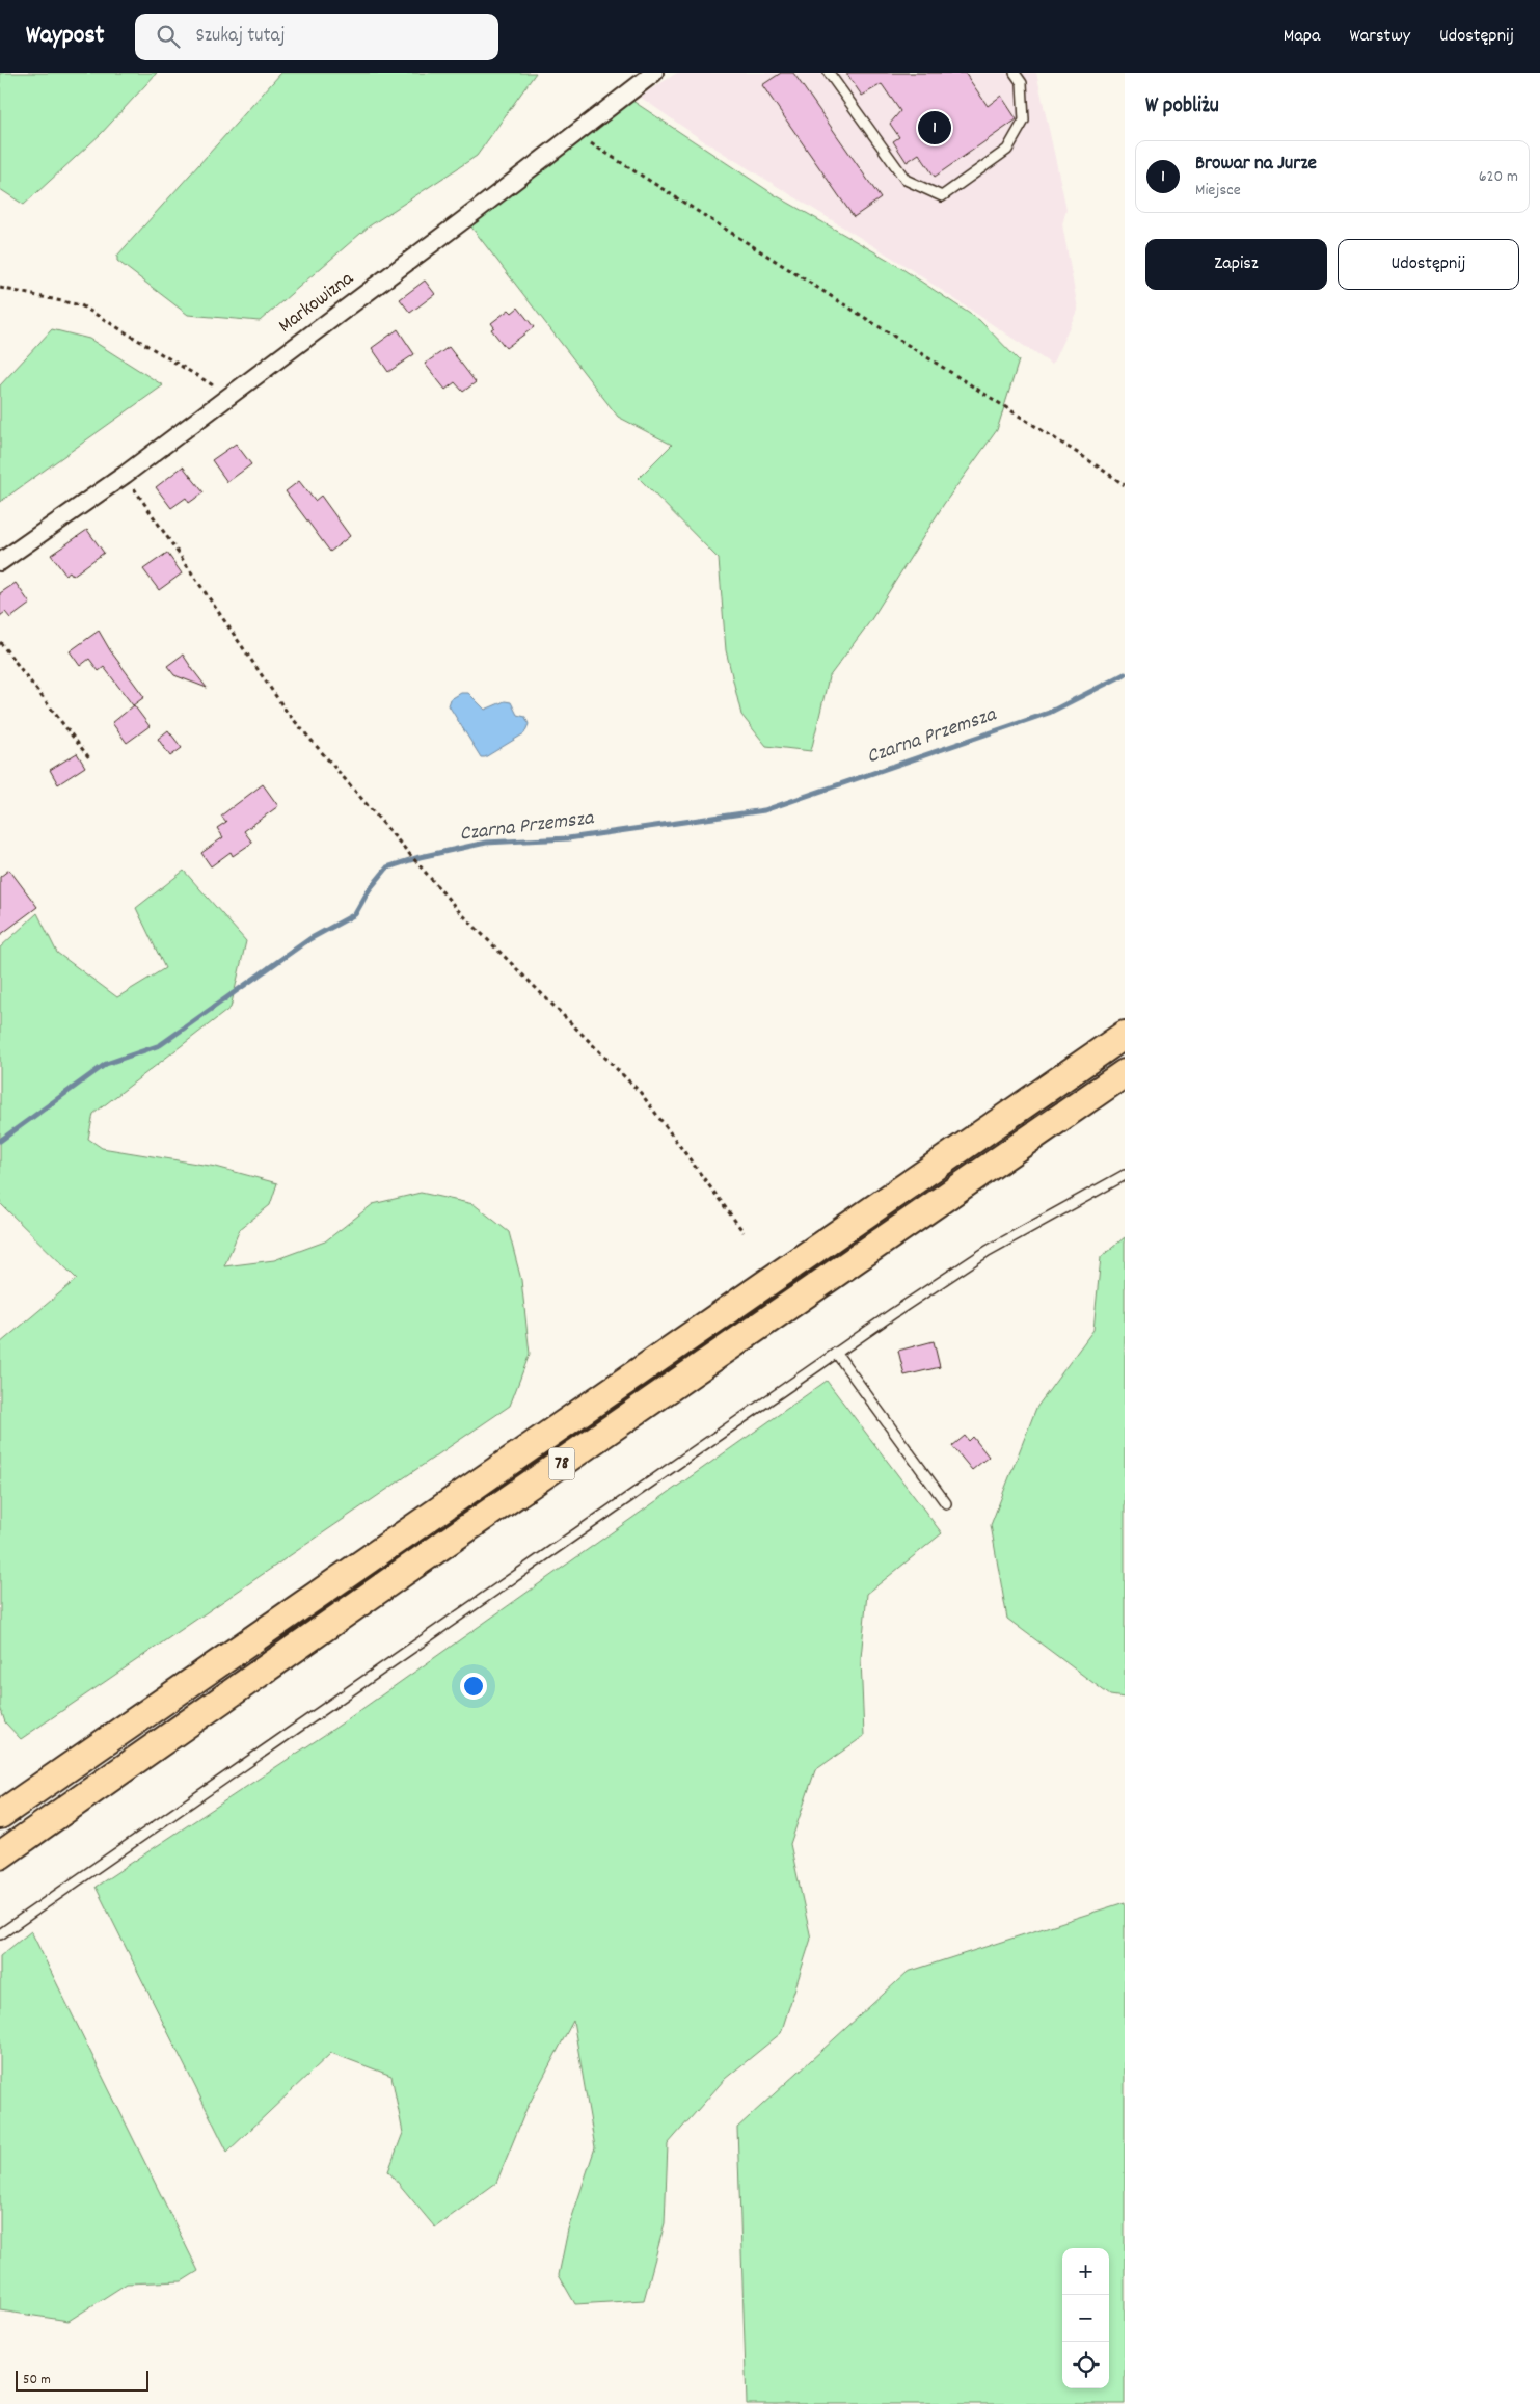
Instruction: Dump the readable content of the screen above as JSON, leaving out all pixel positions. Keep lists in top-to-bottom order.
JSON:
{
  "streets": {
    "main road": ["78"],
    "street": ["Markowizna"]
  },
  "water": ["Czarna Przemsza"],
  "scale_bar": "50 m",
  "page": {
    "header": "Waypost",
    "search": "Szukaj tutaj",
    "nav": ["Mapa", "Warstwy", "Udostępnij"],
    "heading": "W pobliżu",
    "pins": "1",
    "list": [
      {
        "mark": "1",
        "name": "Browar na Jurze",
        "note": "Miejsce",
        "value": "620 m"
      }
    ],
    "buttons": ["Zapisz", "Udostępnij"],
    "map_buttons": ["+", "−"],
    "scale": "50 m"
  }
}
